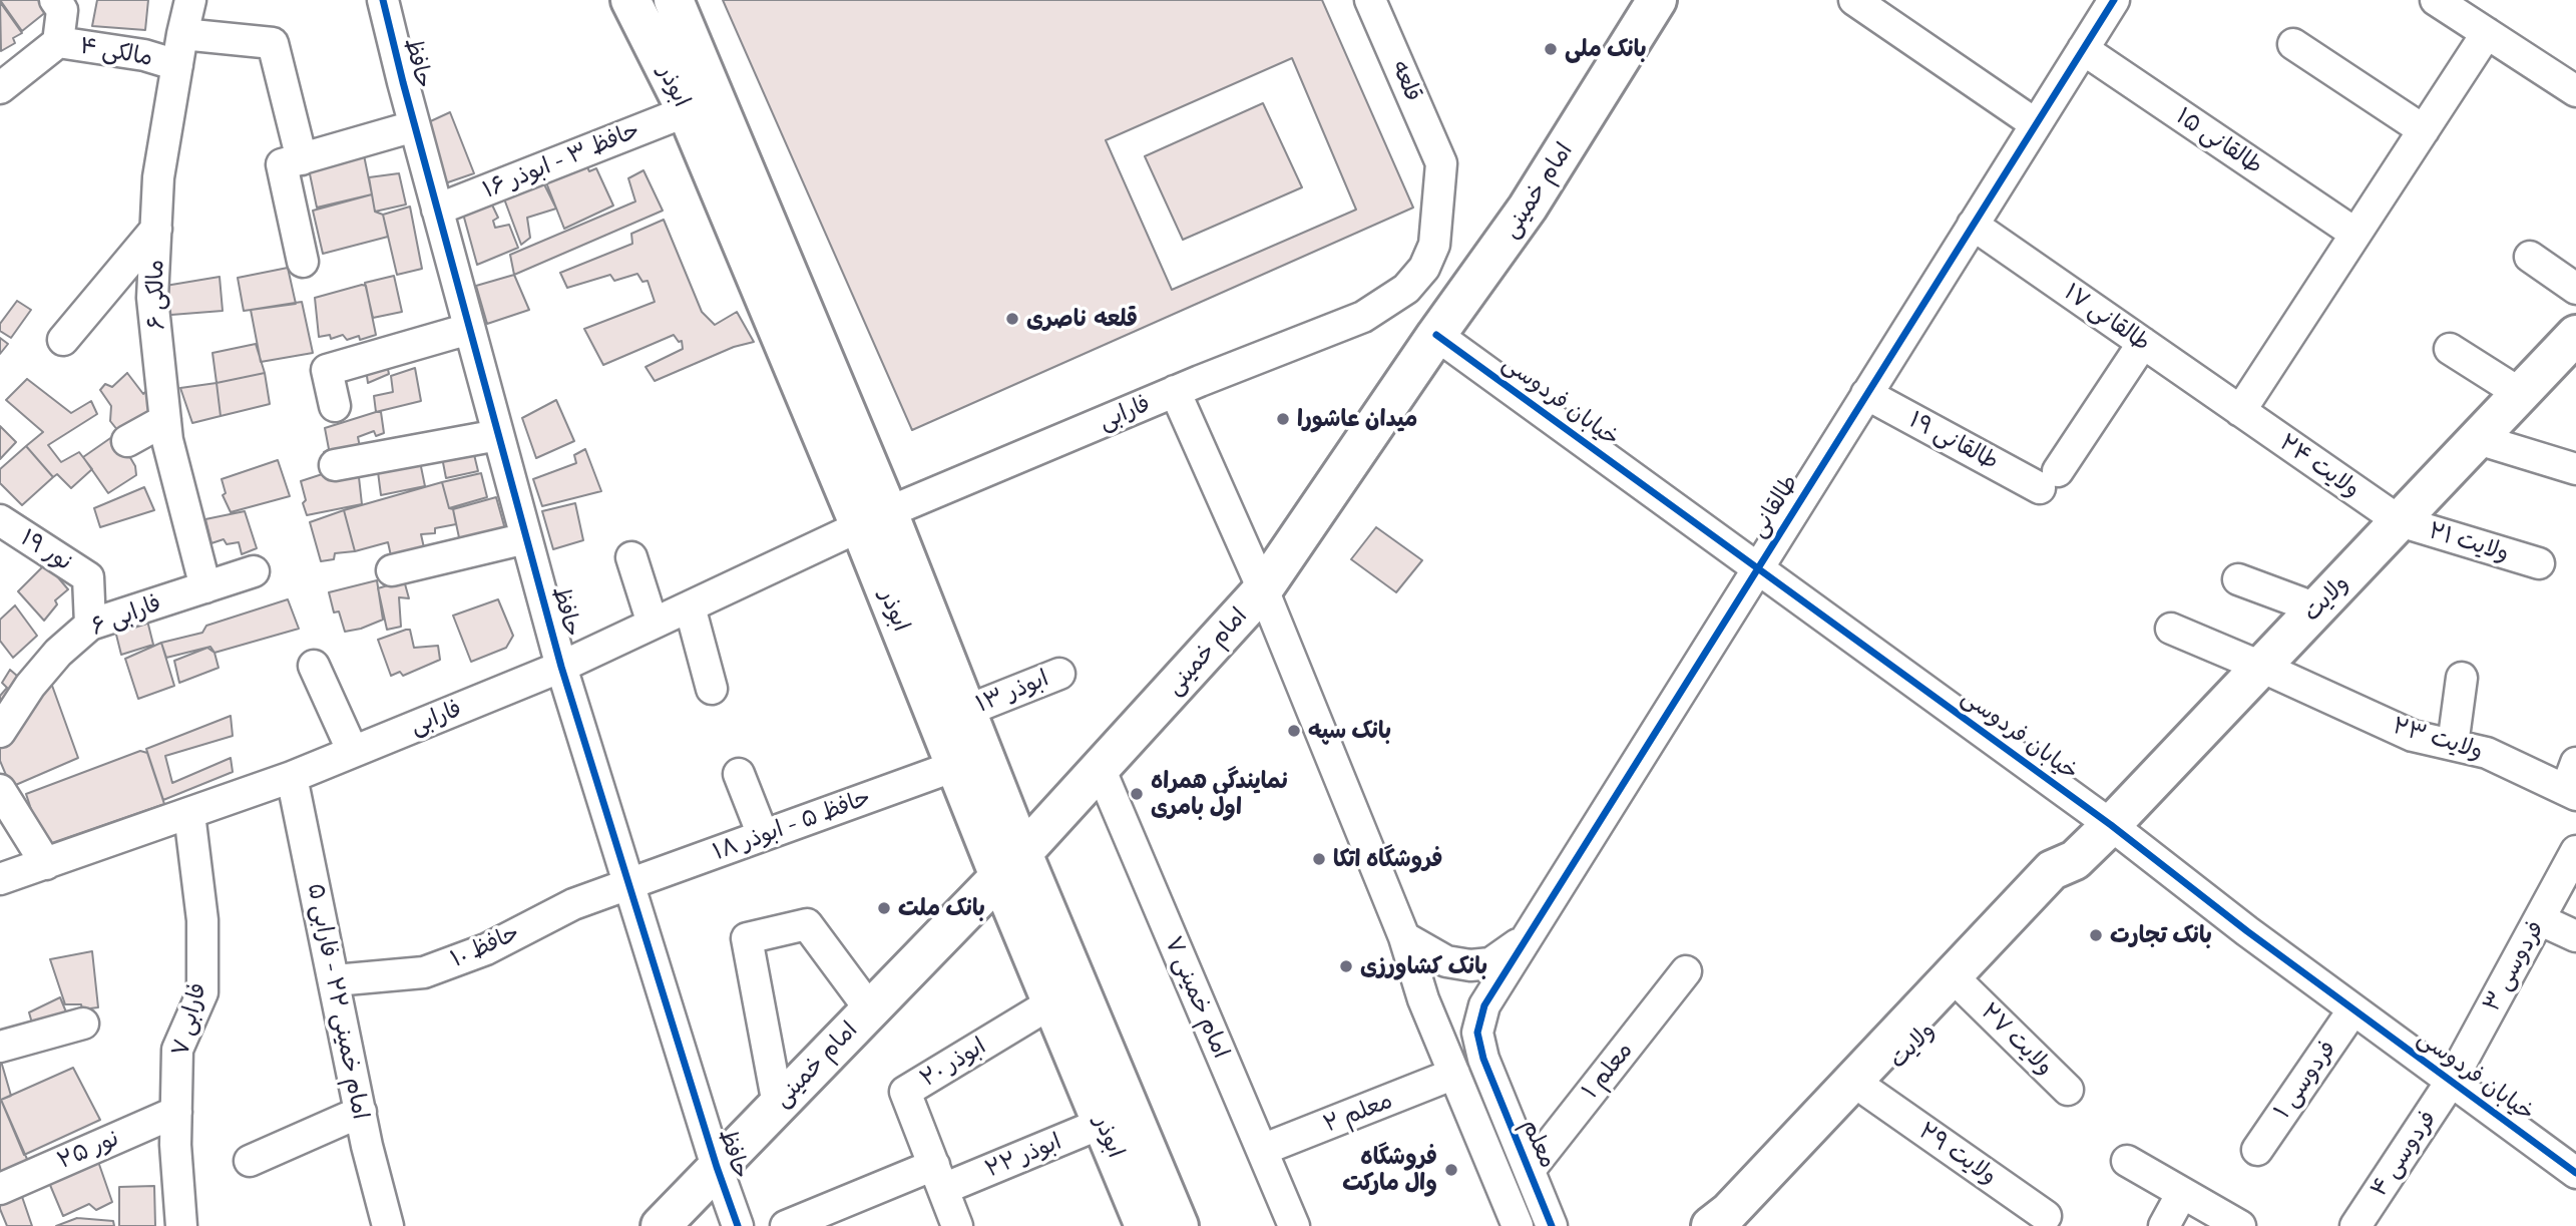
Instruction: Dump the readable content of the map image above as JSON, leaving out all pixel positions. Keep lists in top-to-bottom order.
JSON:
{
  "streets": {
    "main road": ["ابوذر", "امام خمینی", "ولایت"],
    "street": [
      "مالکی ۴",
      "حافظ",
      "قلعه",
      "طالقانی ۱۵",
      "حافظ ۳ - ابوذر ۱۶",
      "مالکی ۶",
      "طالقانی ۱۷",
      "خیابان فردوسی",
      "فارابی",
      "طالقانی ۱۹",
      "ولایت ۲۴",
      "طالقانی",
      "ولایت ۲۱",
      "نور ۱۹",
      "فارابی ۶",
      "ابوذر ۱۳",
      "ولایت ۲۳",
      "حافظ ۵ - ابوذر ۱۸",
      "حافظ ۱۰",
      "فردوسی ۳",
      "امام خمینی ۷",
      "امام خمینی ۲۲ - فارابی ۵",
      "فارابی ۷",
      "ولایت ۲۷",
      "ابوذر ۲۰",
      "معلم ۱",
      "فردوسی ۱",
      "معلم ۲",
      "معلم",
      "نور ۲۵",
      "ولایت ۲۹",
      "فردوسی ۴",
      "ابوذر ۲۲"
    ]
  },
  "crossings": [
    ["مالکی ۴", "مالکی ۶"],
    ["حافظ", "حافظ ۳ - ابوذر ۱۶"],
    ["حافظ", "امام خمینی"],
    ["حافظ", "فارابی"],
    ["حافظ", "حافظ ۵ - ابوذر ۱۸"],
    ["حافظ", "حافظ ۱۰"],
    ["قلعه", "فارابی"],
    ["ابوذر", "حافظ ۳ - ابوذر ۱۶"],
    ["ابوذر", "امام خمینی"],
    ["ابوذر", "فارابی"],
    ["ابوذر", "ابوذر ۱۳"],
    ["ابوذر", "حافظ ۵ - ابوذر ۱۸"],
    ["ابوذر", "ابوذر ۲۰"],
    ["ابوذر", "ابوذر ۲۲"],
    ["طالقانی ۱۵", "طالقانی"],
    ["امام خمینی", "خیابان فردوسی"],
    ["امام خمینی", "امام خمینی ۷"],
    ["مالکی ۶", "فارابی ۶"],
    ["طالقانی ۱۷", "طالقانی ۱۹"],
    ["طالقانی ۱۷", "ولایت ۲۴"],
    ["طالقانی ۱۷", "طالقانی"],
    ["خیابان فردوسی", "طالقانی"],
    ["خیابان فردوسی", "ولایت"],
    ["خیابان فردوسی", "فردوسی ۳"],
    ["خیابان فردوسی", "فردوسی ۱"],
    ["خیابان فردوسی", "فردوسی ۴"],
    ["فارابی", "امام خمینی ۲۲ - فارابی ۵"],
    ["فارابی", "فارابی ۷"],
    ["طالقانی ۱۹", "طالقانی"],
    ["ولایت ۲۴", "ولایت ۲۱"],
    ["ولایت ۲۴", "ولایت"],
    ["طالقانی", "معلم"],
    ["ولایت ۲۱", "ولایت"],
    ["نور ۱۹", "فارابی ۶"],
    ["ولایت", "ولایت ۲۳"],
    ["ولایت", "ولایت ۲۷"],
    ["ولایت", "ولایت ۲۹"],
    ["حافظ ۵ - ابوذر ۱۸", "حافظ ۱۰"],
    ["حافظ ۱۰", "امام خمینی ۲۲ - فارابی ۵"],
    ["فردوسی ۳", "فردوسی ۴"],
    ["امام خمینی ۷", "معلم ۲"],
    ["فارابی ۷", "نور ۲۵"],
    ["ابوذر ۲۰", "ابوذر ۲۲"],
    ["معلم ۱", "معلم"]
  ],
  "places": [
    "بانک ملی",
    "قلعه ناصری",
    "میدان عاشورا",
    "بانک سپه",
    "نمایندگی همراه اول بامری",
    "فروشگاه اتکا",
    "بانک ملت",
    "بانک تجارت",
    "بانک کشاورزی",
    "فروشگاه وال مارکت"
  ]
}
